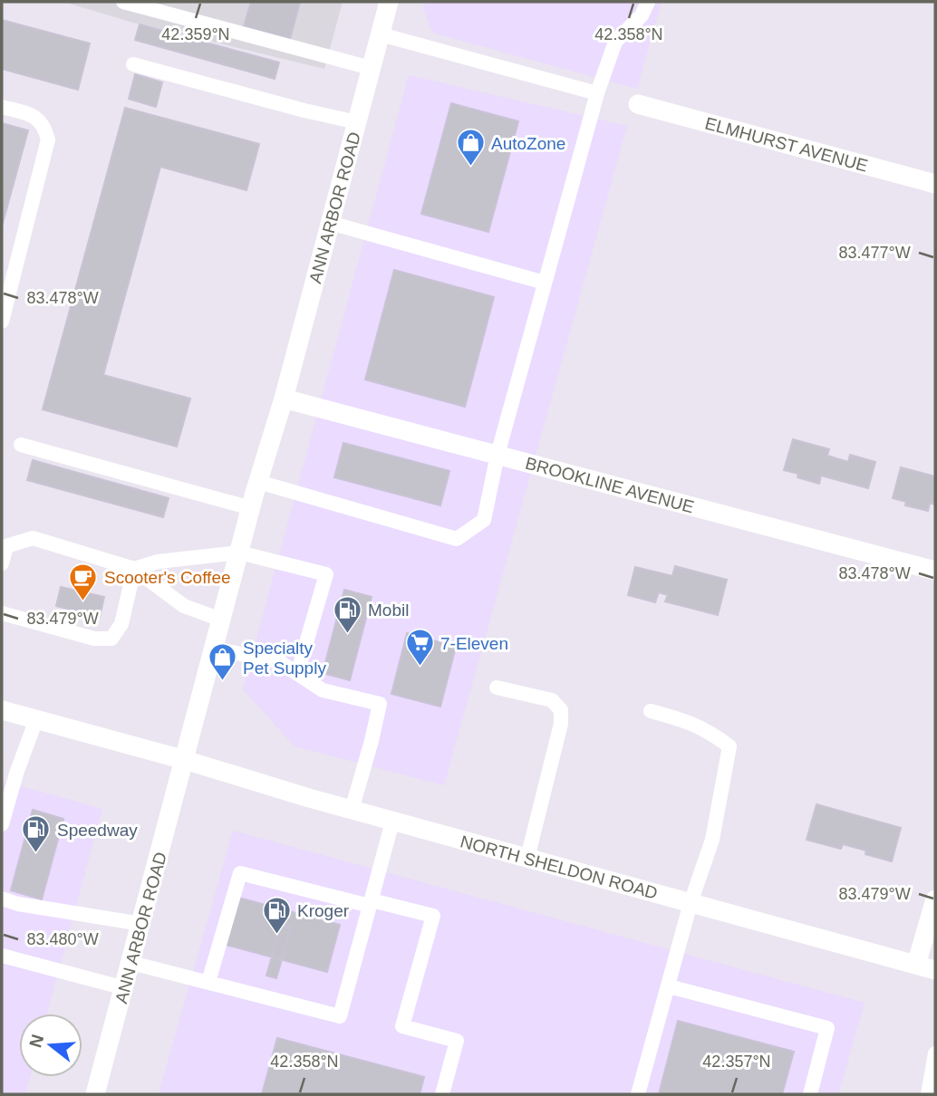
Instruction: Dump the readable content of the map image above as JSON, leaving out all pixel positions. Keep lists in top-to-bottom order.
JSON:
{
  "streets": {
    "main road": [
      "ELMHURST AVENUE",
      "ANN ARBOR ROAD",
      "BROOKLINE AVENUE",
      "NORTH SHELDON ROAD"
    ]
  },
  "crossings": [
    ["ANN ARBOR ROAD", "BROOKLINE AVENUE"],
    ["ANN ARBOR ROAD", "NORTH SHELDON ROAD"]
  ],
  "places": {
    "shop": ["AutoZone", "Specialty Pet Supply"],
    "cafe": ["Scooter's Coffee"],
    "fuel station": ["Mobil", "Speedway", "Kroger"],
    "supermarket": ["7-Eleven"]
  },
  "north": "left",
  "coordinates": [
    "42.359°N",
    "42.358°N",
    "83.477°W",
    "83.478°W",
    "83.479°W",
    "83.480°W",
    "42.357°N"
  ]
}
